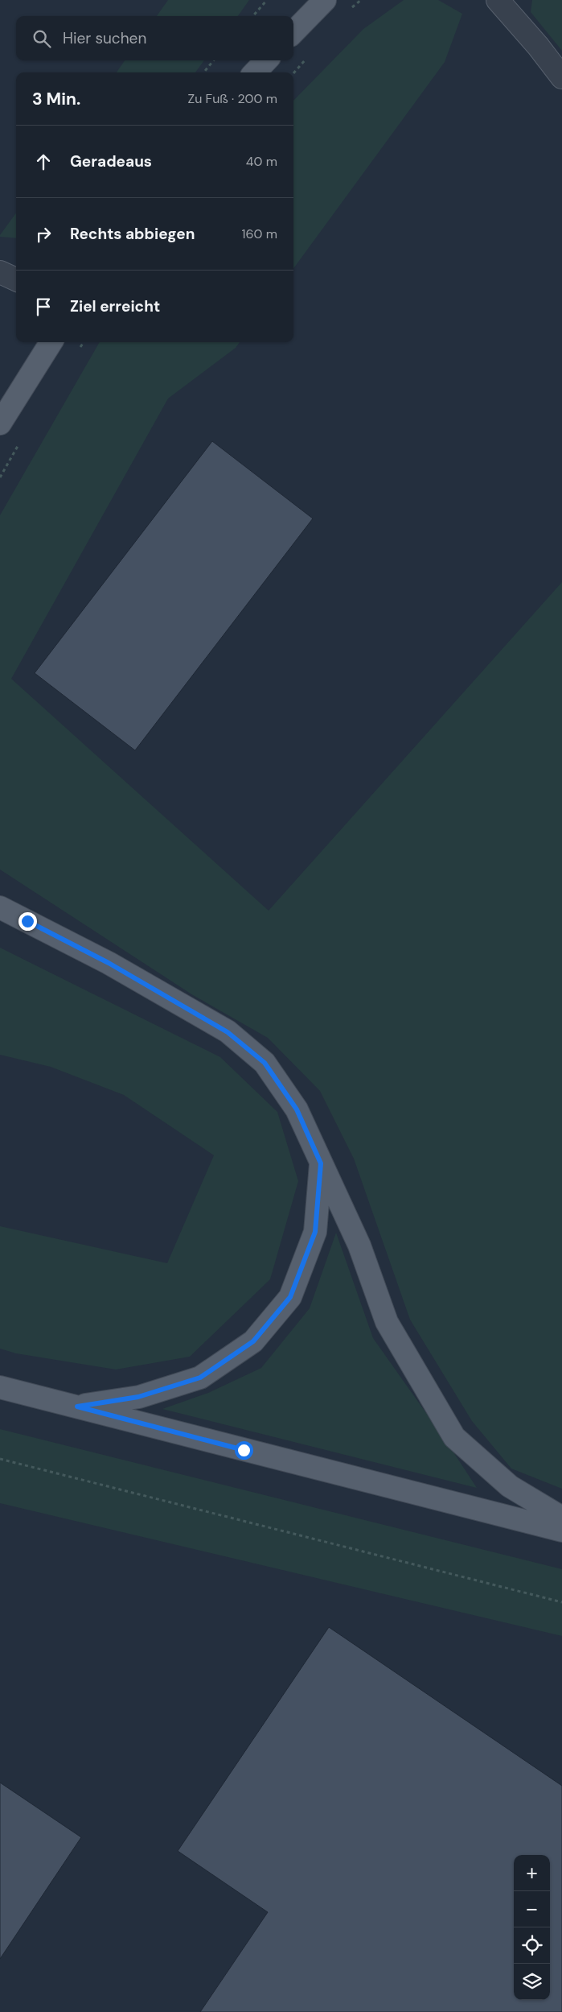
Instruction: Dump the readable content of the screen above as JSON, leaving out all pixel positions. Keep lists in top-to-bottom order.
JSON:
{
  "page": {
    "search": "Hier suchen",
    "heading": ["3 Min.", "Zu Fuß · 200 m"],
    "list": [
      ["Geradeaus", "40 m"],
      ["Rechts abbiegen", "160 m"],
      "Ziel erreicht"
    ],
    "map_buttons": ["+", "−"]
  }
}
